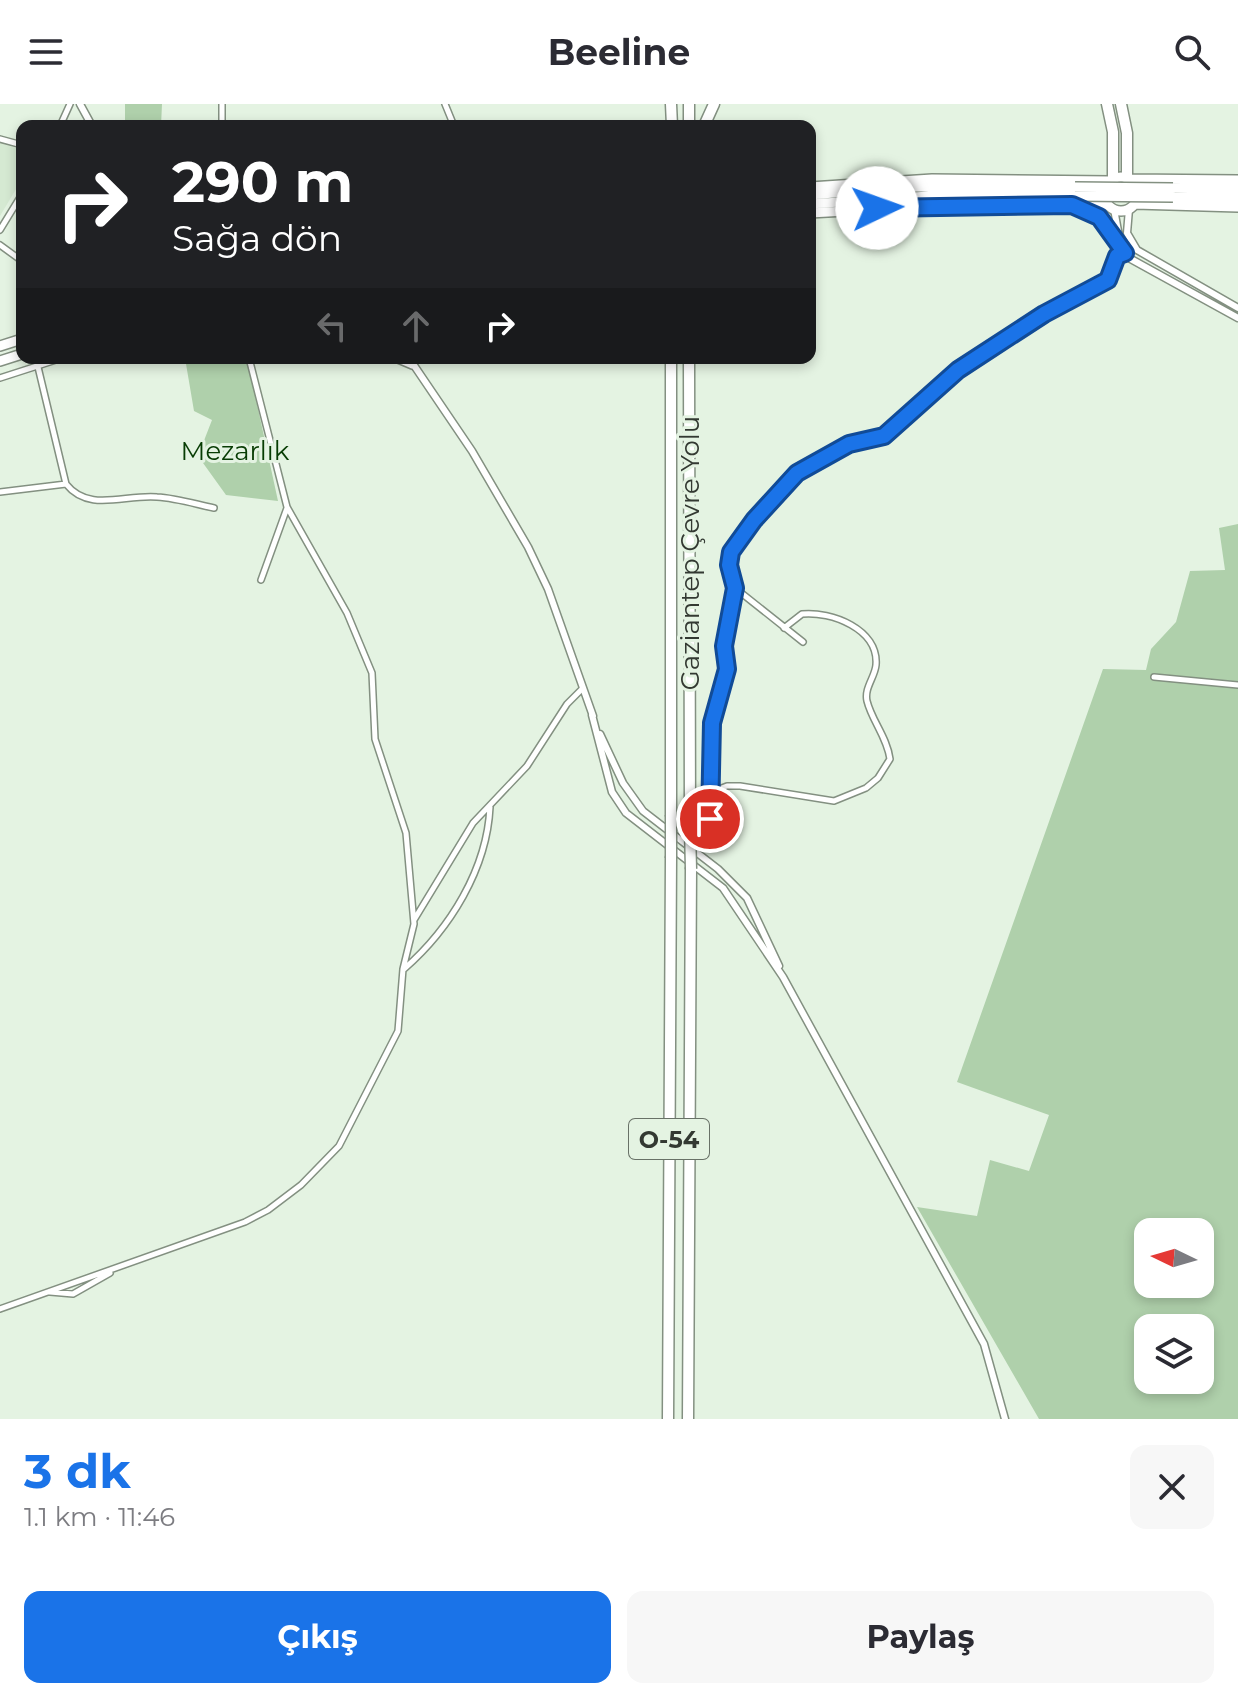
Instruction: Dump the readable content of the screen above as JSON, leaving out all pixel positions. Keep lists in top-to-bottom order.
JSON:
{
  "streets": {
    "highway": ["Gaziantep Çevre Yolu", "O-54"]
  },
  "parks": ["Mezarlık"],
  "north": "left",
  "page": {
    "header": "Beeline",
    "turn": ["290 m", "Sağa dön"],
    "heading": ["3 dk", "1.1 km · 11:46"],
    "buttons": ["Çıkış", "Paylaş"]
  }
}
